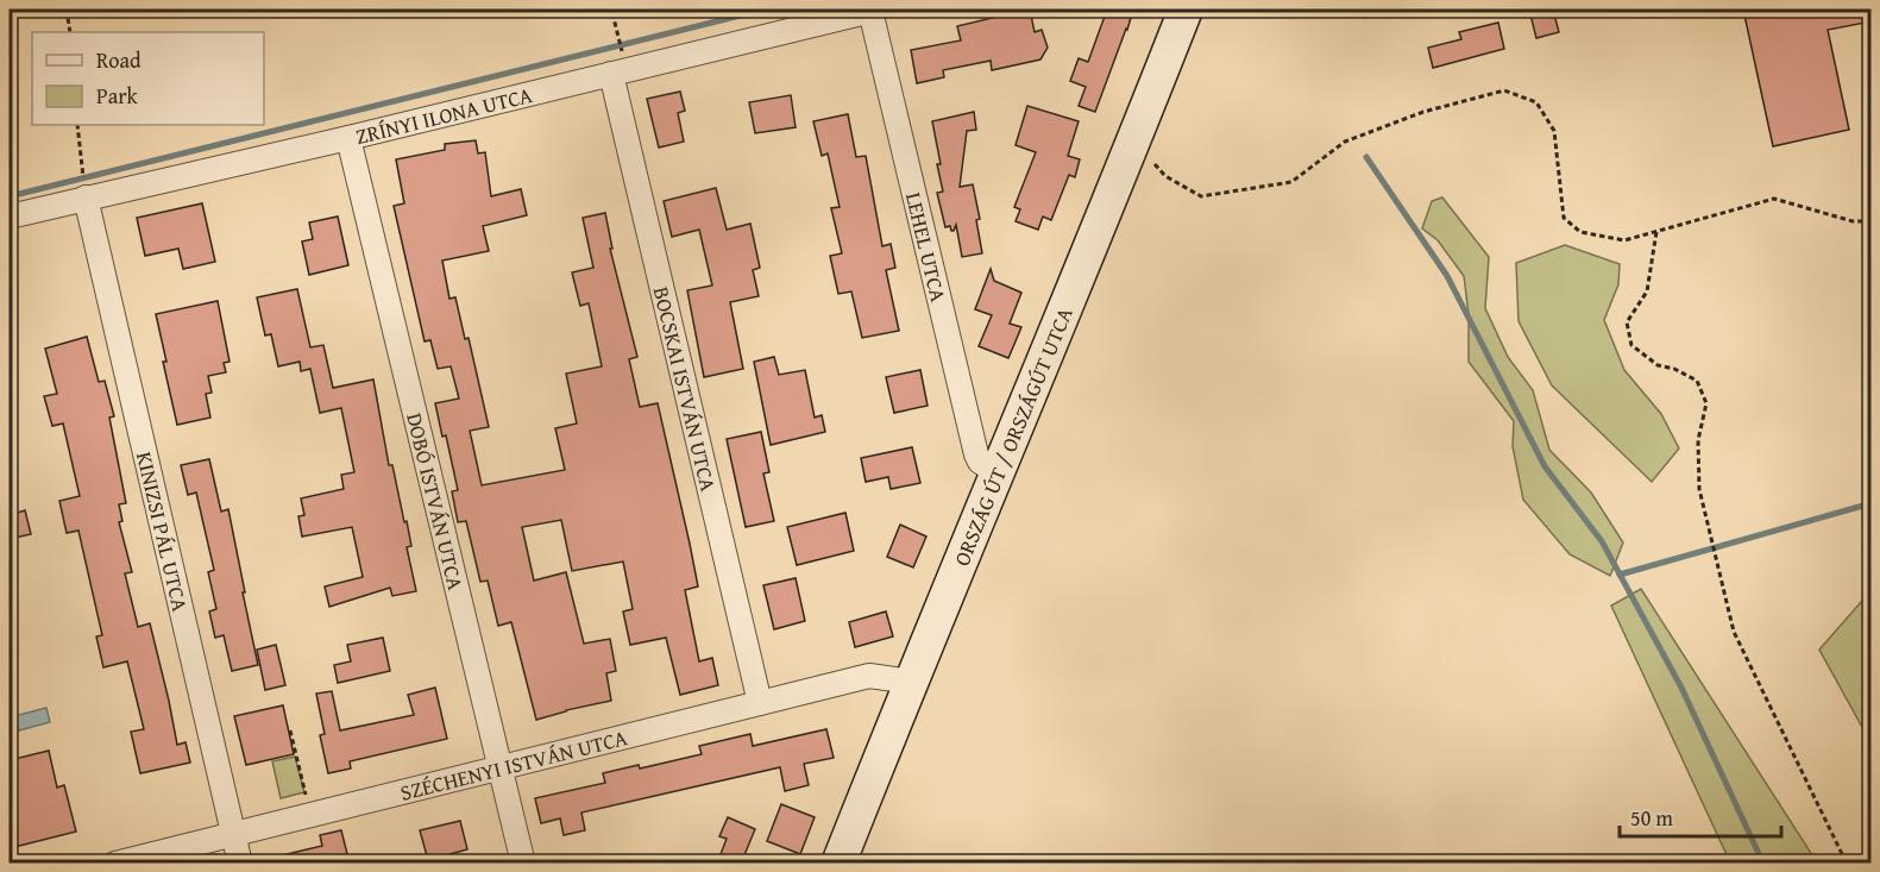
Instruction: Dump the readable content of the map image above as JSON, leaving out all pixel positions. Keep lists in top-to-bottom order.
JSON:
{
  "streets": {
    "main road": ["ORSZÁG ÚT / ORSZÁGÚT UTCA"],
    "street": [
      "ZRÍNYI ILONA UTCA",
      "LEHEL UTCA",
      "BOCSKAI ISTVÁN UTCA",
      "DOBÓ ISTVÁN UTCA",
      "KINIZSI PÁL UTCA",
      "SZÉCHENYI ISTVÁN UTCA"
    ]
  },
  "crossings": [
    ["ZRÍNYI ILONA UTCA", "LEHEL UTCA"],
    ["ZRÍNYI ILONA UTCA", "BOCSKAI ISTVÁN UTCA"],
    ["ZRÍNYI ILONA UTCA", "DOBÓ ISTVÁN UTCA"],
    ["ZRÍNYI ILONA UTCA", "KINIZSI PÁL UTCA"],
    ["LEHEL UTCA", "ORSZÁG ÚT / ORSZÁGÚT UTCA"],
    ["BOCSKAI ISTVÁN UTCA", "SZÉCHENYI ISTVÁN UTCA"],
    ["ORSZÁG ÚT / ORSZÁGÚT UTCA", "SZÉCHENYI ISTVÁN UTCA"],
    ["DOBÓ ISTVÁN UTCA", "SZÉCHENYI ISTVÁN UTCA"],
    ["KINIZSI PÁL UTCA", "SZÉCHENYI ISTVÁN UTCA"]
  ],
  "legend": ["Road", "Park"],
  "scale_bar": "50 m"
}
